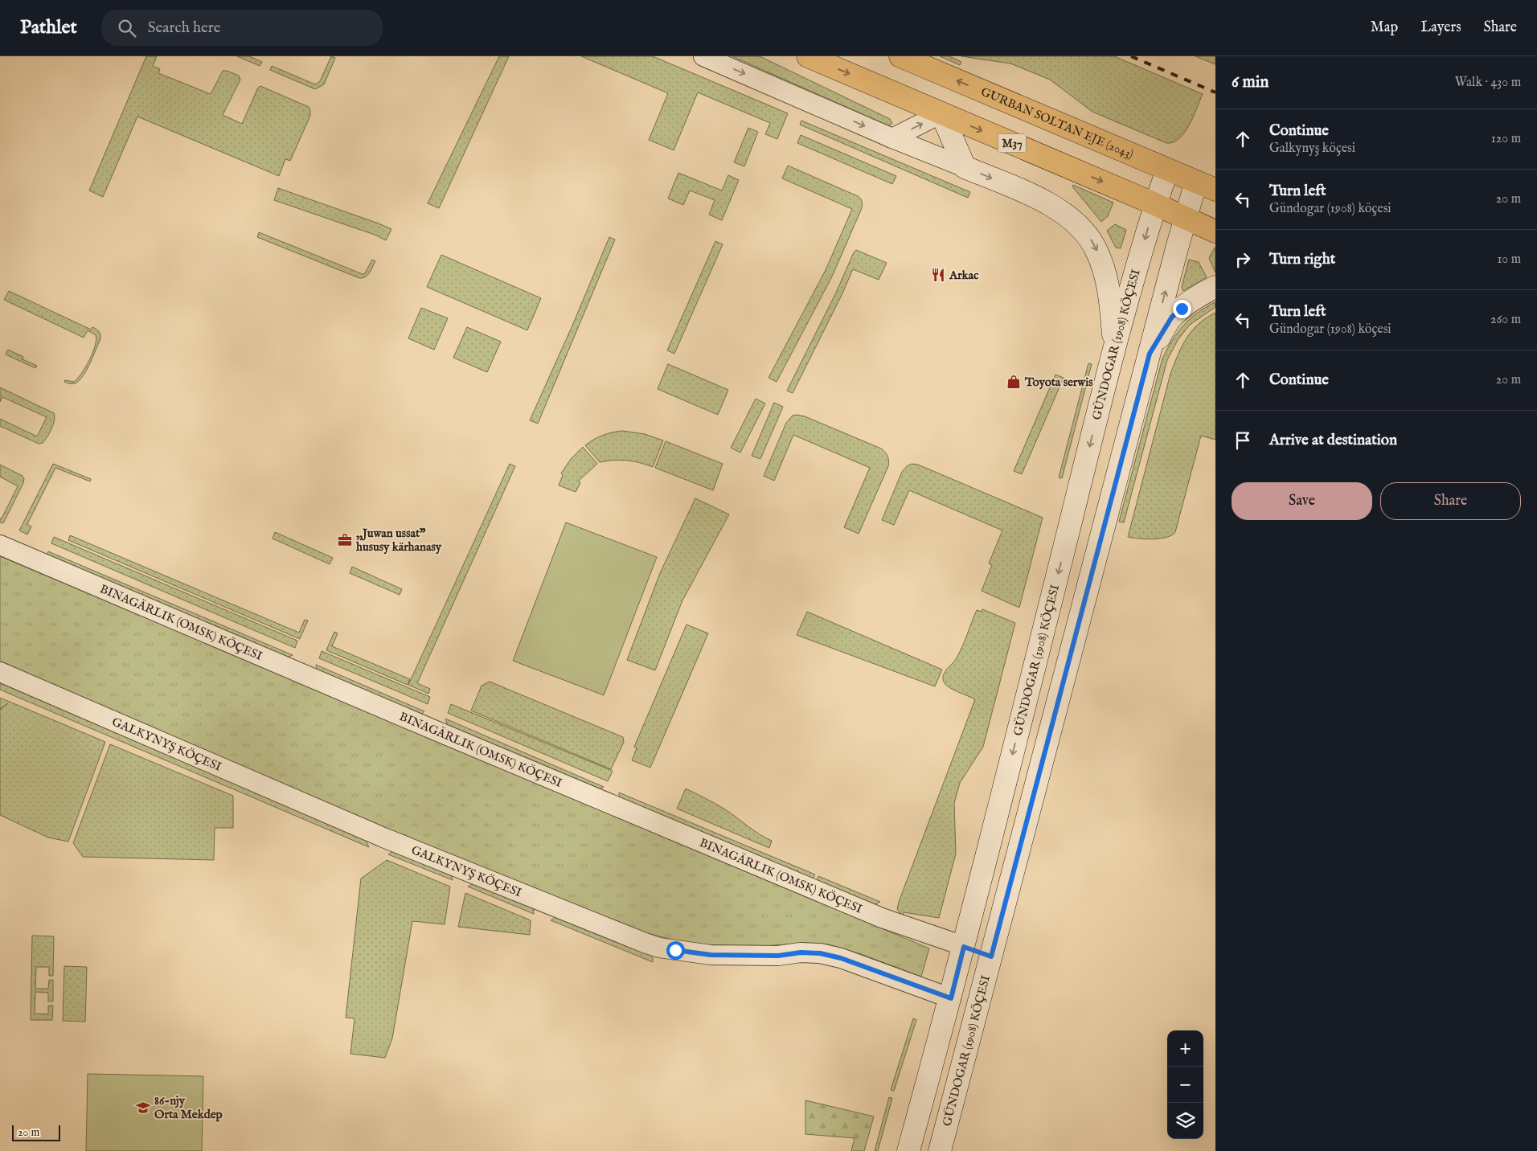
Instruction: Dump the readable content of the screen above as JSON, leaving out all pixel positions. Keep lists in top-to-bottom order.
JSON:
{
  "streets": {
    "highway": ["GURBAN SOLTAN EJE (2043)", "M37"],
    "main road": ["GÜNDOGAR (1908) KÖÇESI"],
    "street": ["BINAGÄRLIK (OMSK) KÖÇESI", "GALKYNYŞ KÖÇESI"]
  },
  "crossings": [
    ["GURBAN SOLTAN EJE (2043)", "GÜNDOGAR (1908) KÖÇESI"],
    ["M37", "GÜNDOGAR (1908) KÖÇESI"],
    ["GÜNDOGAR (1908) KÖÇESI", "BINAGÄRLIK (OMSK) KÖÇESI"],
    ["GÜNDOGAR (1908) KÖÇESI", "GALKYNYŞ KÖÇESI"]
  ],
  "places": {
    "restaurant": ["Arkac"],
    "shop": ["Toyota serwis"],
    "office": [",,Juwan ussat\" hususy kärhanasy"],
    "school or university": ["86-njy Orta Mekdep"]
  },
  "scale_bar": "20 m",
  "page": {
    "header": "Pathlet",
    "search": "Search here",
    "nav": ["Map", "Layers", "Share"],
    "heading": ["6 min", "Walk · 430 m"],
    "list": [
      ["Continue", "Galkynyş köçesi", "120 m"],
      ["Turn left", "Gündogar (1908) köçesi", "20 m"],
      ["Turn right", "10 m"],
      ["Turn left", "Gündogar (1908) köçesi", "260 m"],
      ["Continue", "20 m"],
      "Arrive at destination"
    ],
    "buttons": ["Save", "Share"],
    "map_buttons": ["+", "−"],
    "scale": "20 m"
  }
}
